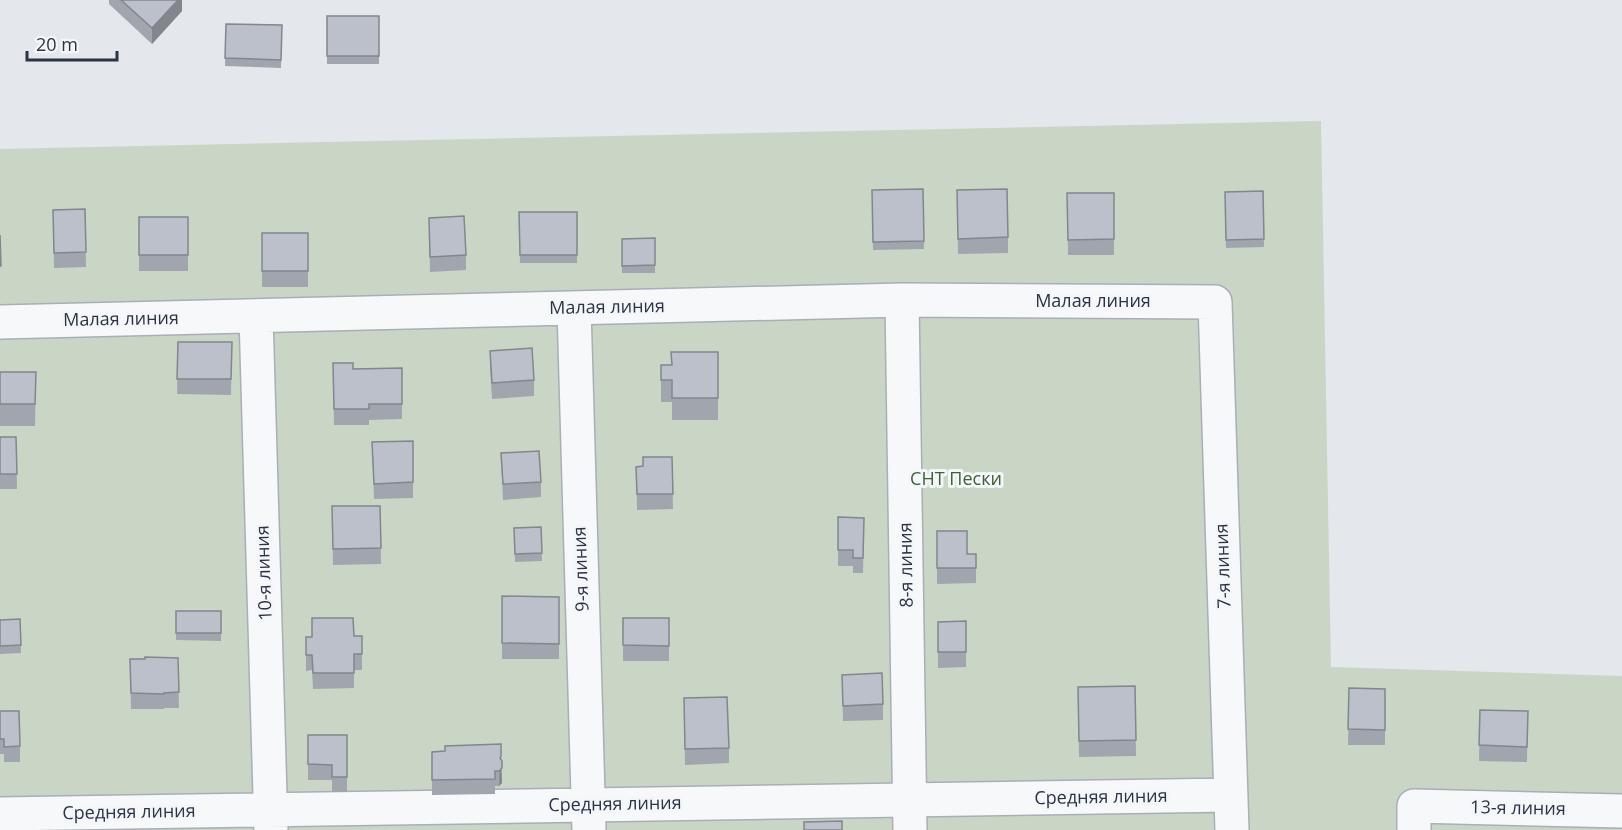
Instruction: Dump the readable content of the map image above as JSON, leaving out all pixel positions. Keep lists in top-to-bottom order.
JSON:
{
  "streets": {
    "street": [
      "Малая линия",
      "8-я линия",
      "7-я линия",
      "9-я линия",
      "10-я линия",
      "Средняя линия",
      "13-я линия"
    ]
  },
  "crossings": [
    ["Малая линия", "8-я линия"],
    ["Малая линия", "7-я линия"],
    ["Малая линия", "9-я линия"],
    ["Малая линия", "10-я линия"],
    ["8-я линия", "Средняя линия"],
    ["7-я линия", "Средняя линия"],
    ["9-я линия", "Средняя линия"],
    ["10-я линия", "Средняя линия"]
  ],
  "parks": ["СНТ Пески"],
  "scale_bar": "20 m"
}
